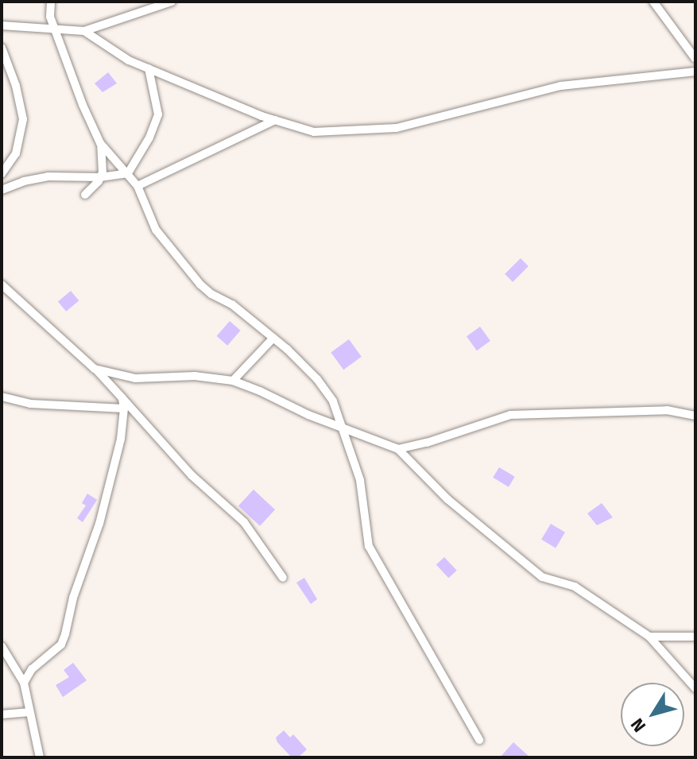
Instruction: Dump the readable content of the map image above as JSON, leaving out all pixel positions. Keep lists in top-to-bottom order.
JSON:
{
  "north": "bottom left"
}
